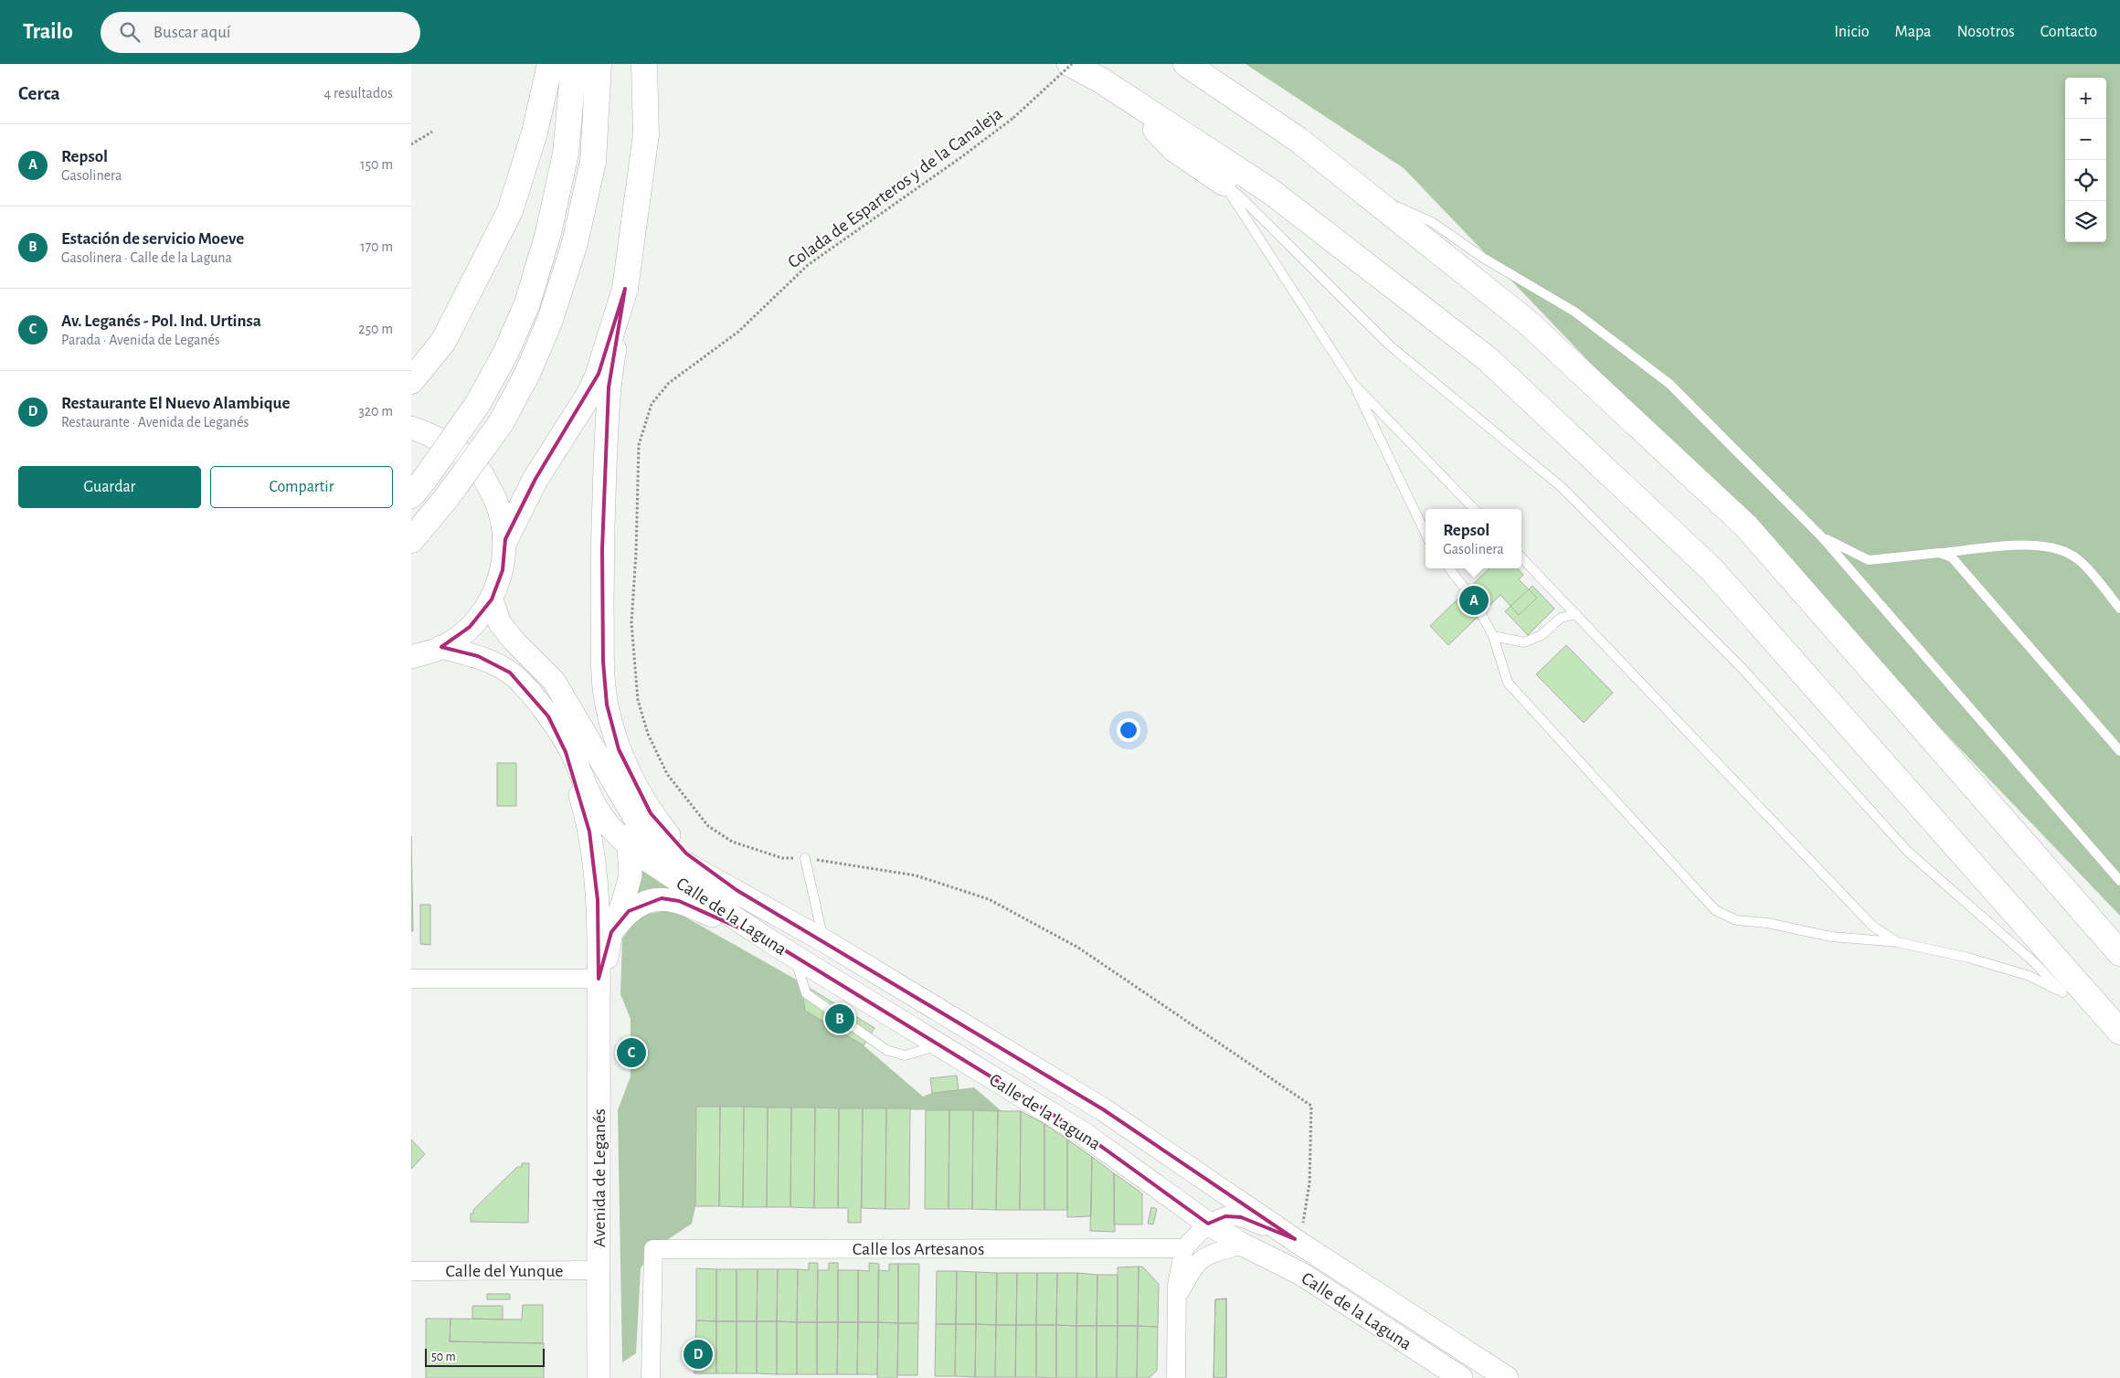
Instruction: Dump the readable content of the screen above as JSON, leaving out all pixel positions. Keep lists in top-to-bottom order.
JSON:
{
  "streets": {
    "street": [
      "Calle de la Laguna",
      "Avenida de Leganés",
      "Calle los Artesanos",
      "Calle del Yunque"
    ],
    "path": ["Colada de Esparteros y de la Canaleja"]
  },
  "crossings": [
    ["Colada de Esparteros y de la Canaleja", "Calle de la Laguna"],
    ["Calle de la Laguna", "Avenida de Leganés"],
    ["Avenida de Leganés", "Calle del Yunque"]
  ],
  "scale_bar": "50 m",
  "page": {
    "header": "Trailo",
    "search": "Buscar aquí",
    "nav": [
      "Inicio",
      "Mapa",
      "Nosotros",
      "Contacto"
    ],
    "heading": ["Cerca", "4 resultados"],
    "map_buttons": ["+", "−"],
    "list": [
      {
        "mark": "A",
        "name": "Repsol",
        "note": "Gasolinera",
        "value": "150 m"
      },
      {
        "mark": "B",
        "name": "Estación de servicio Moeve",
        "note": "Gasolinera · Calle de la Laguna",
        "value": "170 m"
      },
      {
        "mark": "C",
        "name": "Av. Leganés - Pol. Ind. Urtinsa",
        "note": "Parada · Avenida de Leganés",
        "value": "250 m"
      },
      {
        "mark": "D",
        "name": "Restaurante El Nuevo Alambique",
        "note": "Restaurante · Avenida de Leganés",
        "value": "320 m"
      }
    ],
    "buttons": ["Guardar", "Compartir"],
    "popup": ["Repsol", "Gasolinera"],
    "pins": [
      "A",
      "B",
      "C",
      "D"
    ],
    "scale": "50 m"
  }
}
